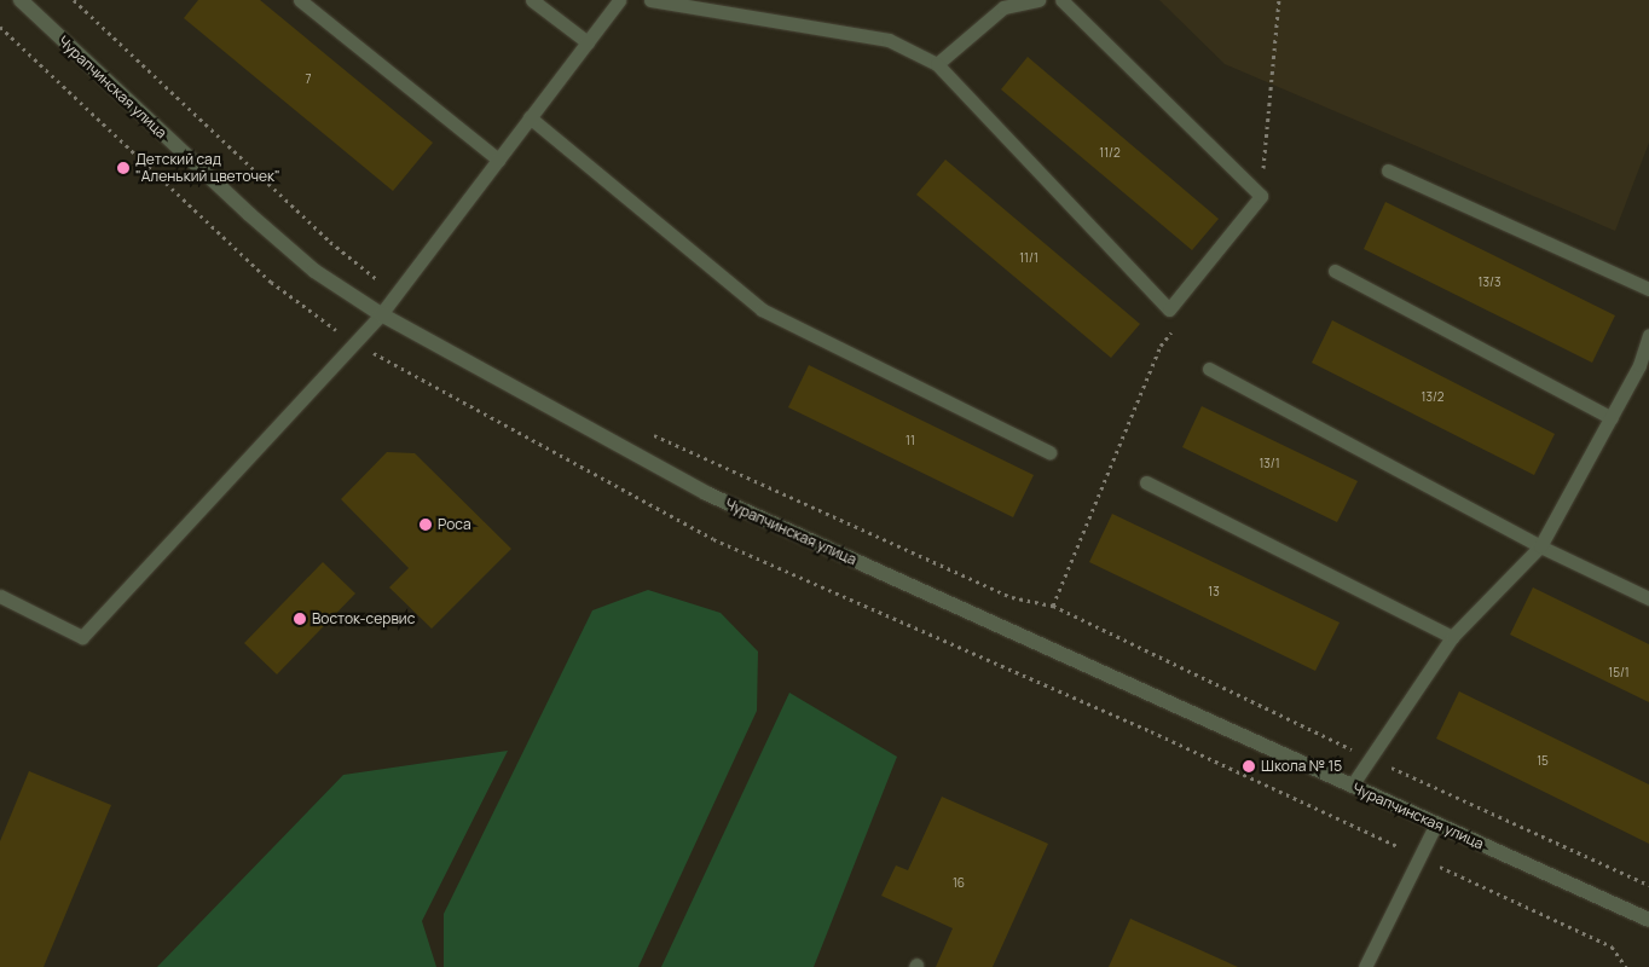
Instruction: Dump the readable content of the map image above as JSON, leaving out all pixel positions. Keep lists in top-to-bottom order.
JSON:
{
  "streets": {
    "street": ["Чурапчинская улица"]
  },
  "places": [
    "Детский сад \"Аленький цветочек\"",
    "Роса",
    "Восток-сервис",
    "Школа № 15"
  ],
  "house_numbers": [
    "7",
    "11/2",
    "11/1",
    "13/3",
    "13/2",
    "11",
    "13/1",
    "13",
    "15/1",
    "15",
    "16"
  ]
}
